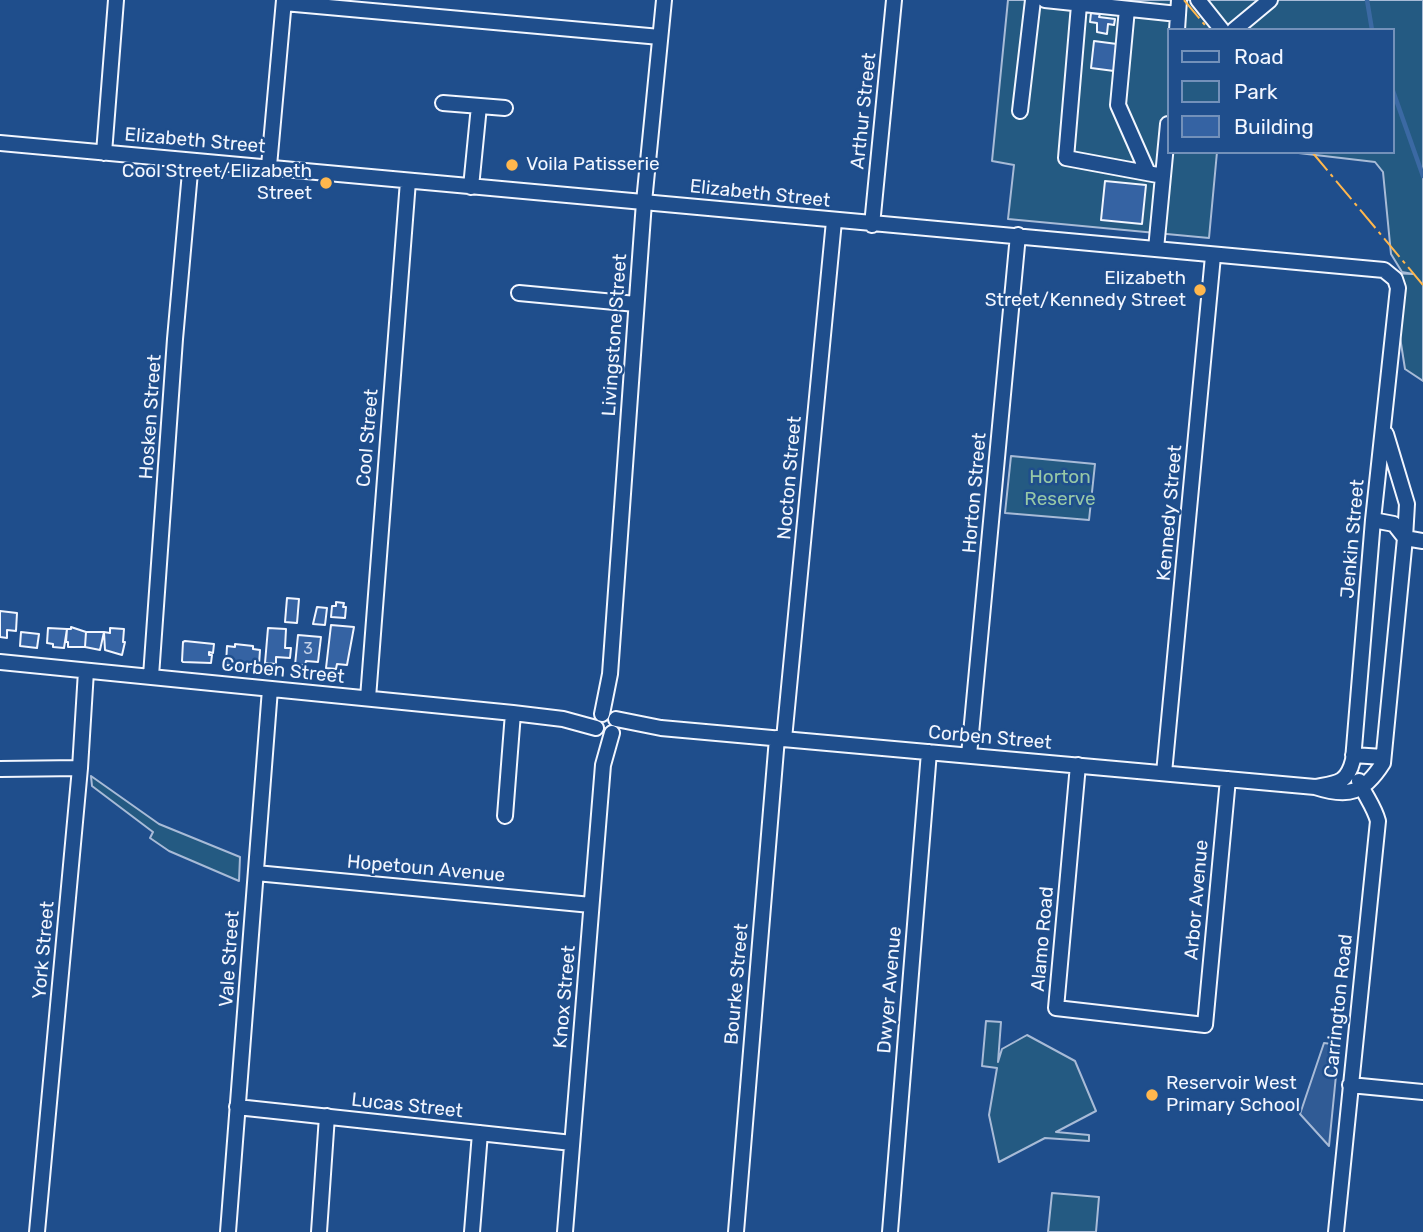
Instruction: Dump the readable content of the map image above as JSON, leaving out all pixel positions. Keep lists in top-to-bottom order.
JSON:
{
  "streets": {
    "street": [
      "Arthur Street",
      "Elizabeth Street",
      "Livingstone Street",
      "Hosken Street",
      "Cool Street",
      "Nocton Street",
      "Horton Street",
      "Kennedy Street",
      "Jenkin Street",
      "Corben Street",
      "Hopetoun Avenue",
      "Arbor Avenue",
      "Alamo Road",
      "York Street",
      "Vale Street",
      "Bourke Street",
      "Dwyer Avenue",
      "Knox Street",
      "Carrington Road",
      "Lucas Street"
    ]
  },
  "crossings": [
    ["Arthur Street", "Elizabeth Street"],
    ["Elizabeth Street", "Livingstone Street"],
    ["Elizabeth Street", "Hosken Street"],
    ["Elizabeth Street", "Cool Street"],
    ["Elizabeth Street", "Nocton Street"],
    ["Elizabeth Street", "Horton Street"],
    ["Elizabeth Street", "Kennedy Street"],
    ["Elizabeth Street", "Jenkin Street"],
    ["Livingstone Street", "Corben Street"],
    ["Livingstone Street", "Knox Street"],
    ["Hosken Street", "Corben Street"],
    ["Cool Street", "Corben Street"],
    ["Nocton Street", "Corben Street"],
    ["Nocton Street", "Bourke Street"],
    ["Horton Street", "Corben Street"],
    ["Kennedy Street", "Corben Street"],
    ["Jenkin Street", "Carrington Road"],
    ["Corben Street", "Arbor Avenue"],
    ["Corben Street", "Alamo Road"],
    ["Corben Street", "York Street"],
    ["Corben Street", "Vale Street"],
    ["Corben Street", "Bourke Street"],
    ["Corben Street", "Dwyer Avenue"],
    ["Corben Street", "Knox Street"],
    ["Hopetoun Avenue", "Vale Street"],
    ["Hopetoun Avenue", "Knox Street"],
    ["Arbor Avenue", "Alamo Road"],
    ["Vale Street", "Lucas Street"],
    ["Knox Street", "Lucas Street"]
  ],
  "parks": ["Horton Reserve"],
  "places": [
    "Voila Patisserie",
    "Cool Street/Elizabeth Street",
    "Elizabeth Street/Kennedy Street",
    "Reservoir West Primary School"
  ],
  "house_numbers": ["3"],
  "legend": ["Road", "Park", "Building"]
}
